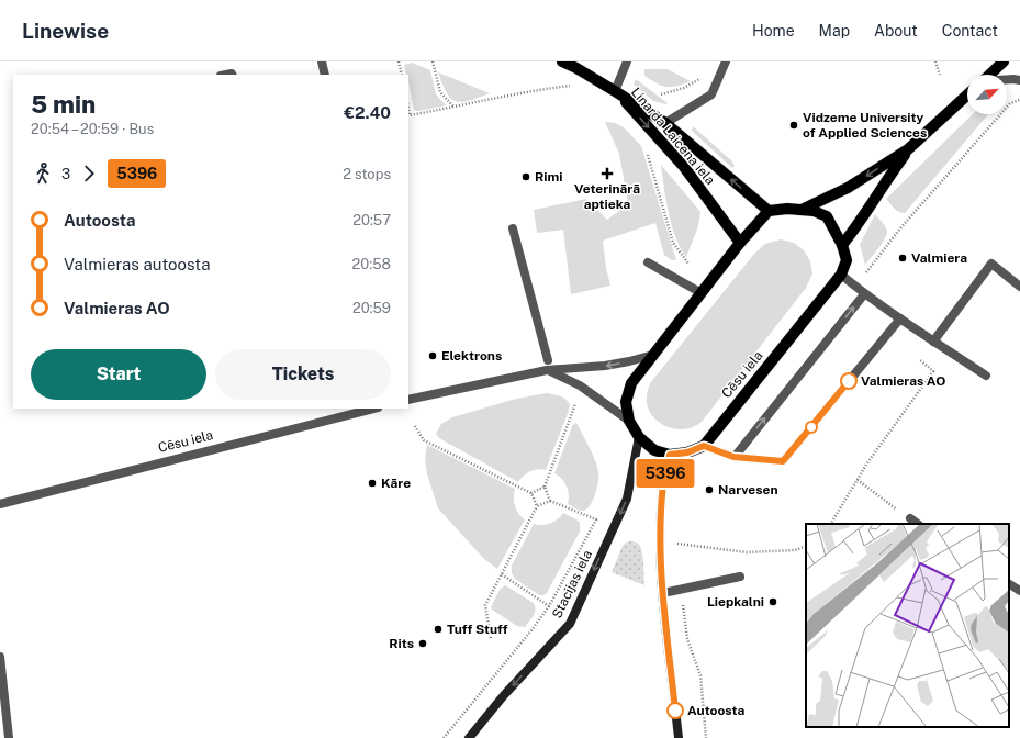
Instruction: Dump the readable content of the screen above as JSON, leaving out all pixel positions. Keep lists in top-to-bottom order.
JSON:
{
  "streets": {
    "main road": ["Linarda Laicena iela", "Cēsu iela", "Stacijas iela"]
  },
  "crossings": [
    ["Linarda Laicena iela", "Cēsu iela"]
  ],
  "one_way": ["Stacijas iela"],
  "places": {
    "other": [
      "Vidzeme University of Applied Sciences",
      "Rimi",
      "Valmiera",
      "Elektrons",
      "Valmieras AO",
      "Kāre",
      "Narvesen",
      "Liepkalni",
      "Tuff Stuff",
      "Rits",
      "Autoosta"
    ],
    "health": ["Veterinārā aptieka"]
  },
  "lines": ["bus line 5396"],
  "north": "top right",
  "page": {
    "header": "Linewise",
    "nav": [
      "Home",
      "Map",
      "About",
      "Contact"
    ],
    "on_map": "5396",
    "heading": ["5 min", "20:54 – 20:59 · Bus", "€2.40"],
    "legs": ["3", "5396", "2 stops"],
    "list": [
      {
        "name": "Autoosta",
        "value": "20:57"
      },
      {
        "name": "Valmieras autoosta",
        "value": "20:58"
      },
      {
        "name": "Valmieras AO",
        "value": "20:59"
      }
    ],
    "buttons": ["Start", "Tickets"]
  }
}
